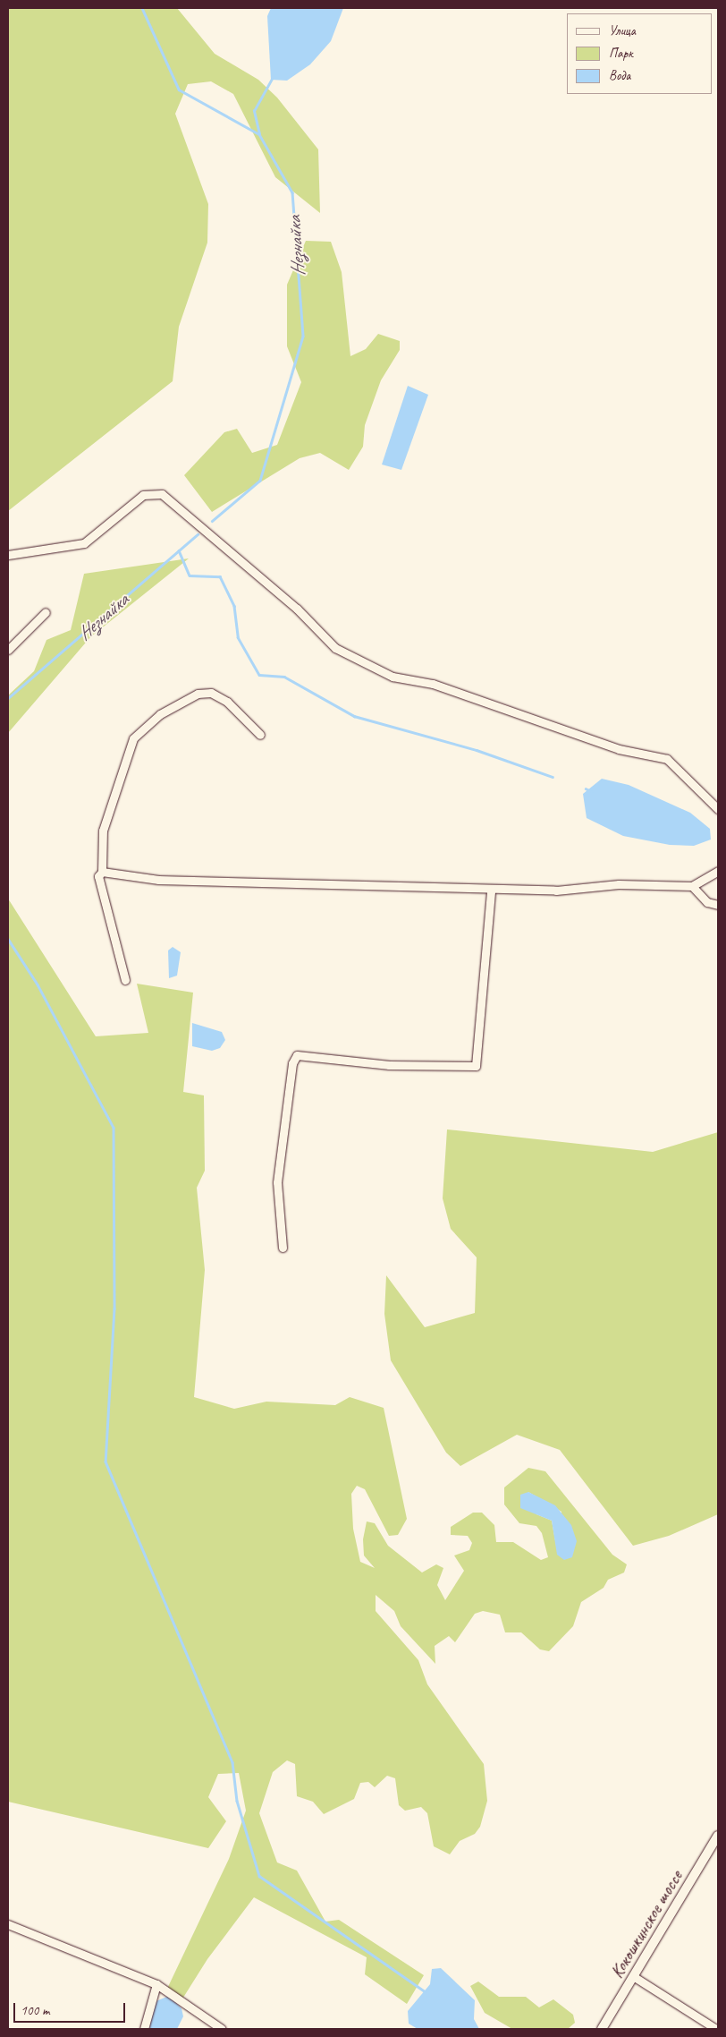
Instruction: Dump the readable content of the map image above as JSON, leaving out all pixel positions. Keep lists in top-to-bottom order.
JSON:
{
  "streets": {
    "main road": ["Кокошкинское шоссе"]
  },
  "water": ["Незнайка"],
  "legend": ["Улица", "Парк", "Вода"],
  "scale_bar": "100 m"
}
